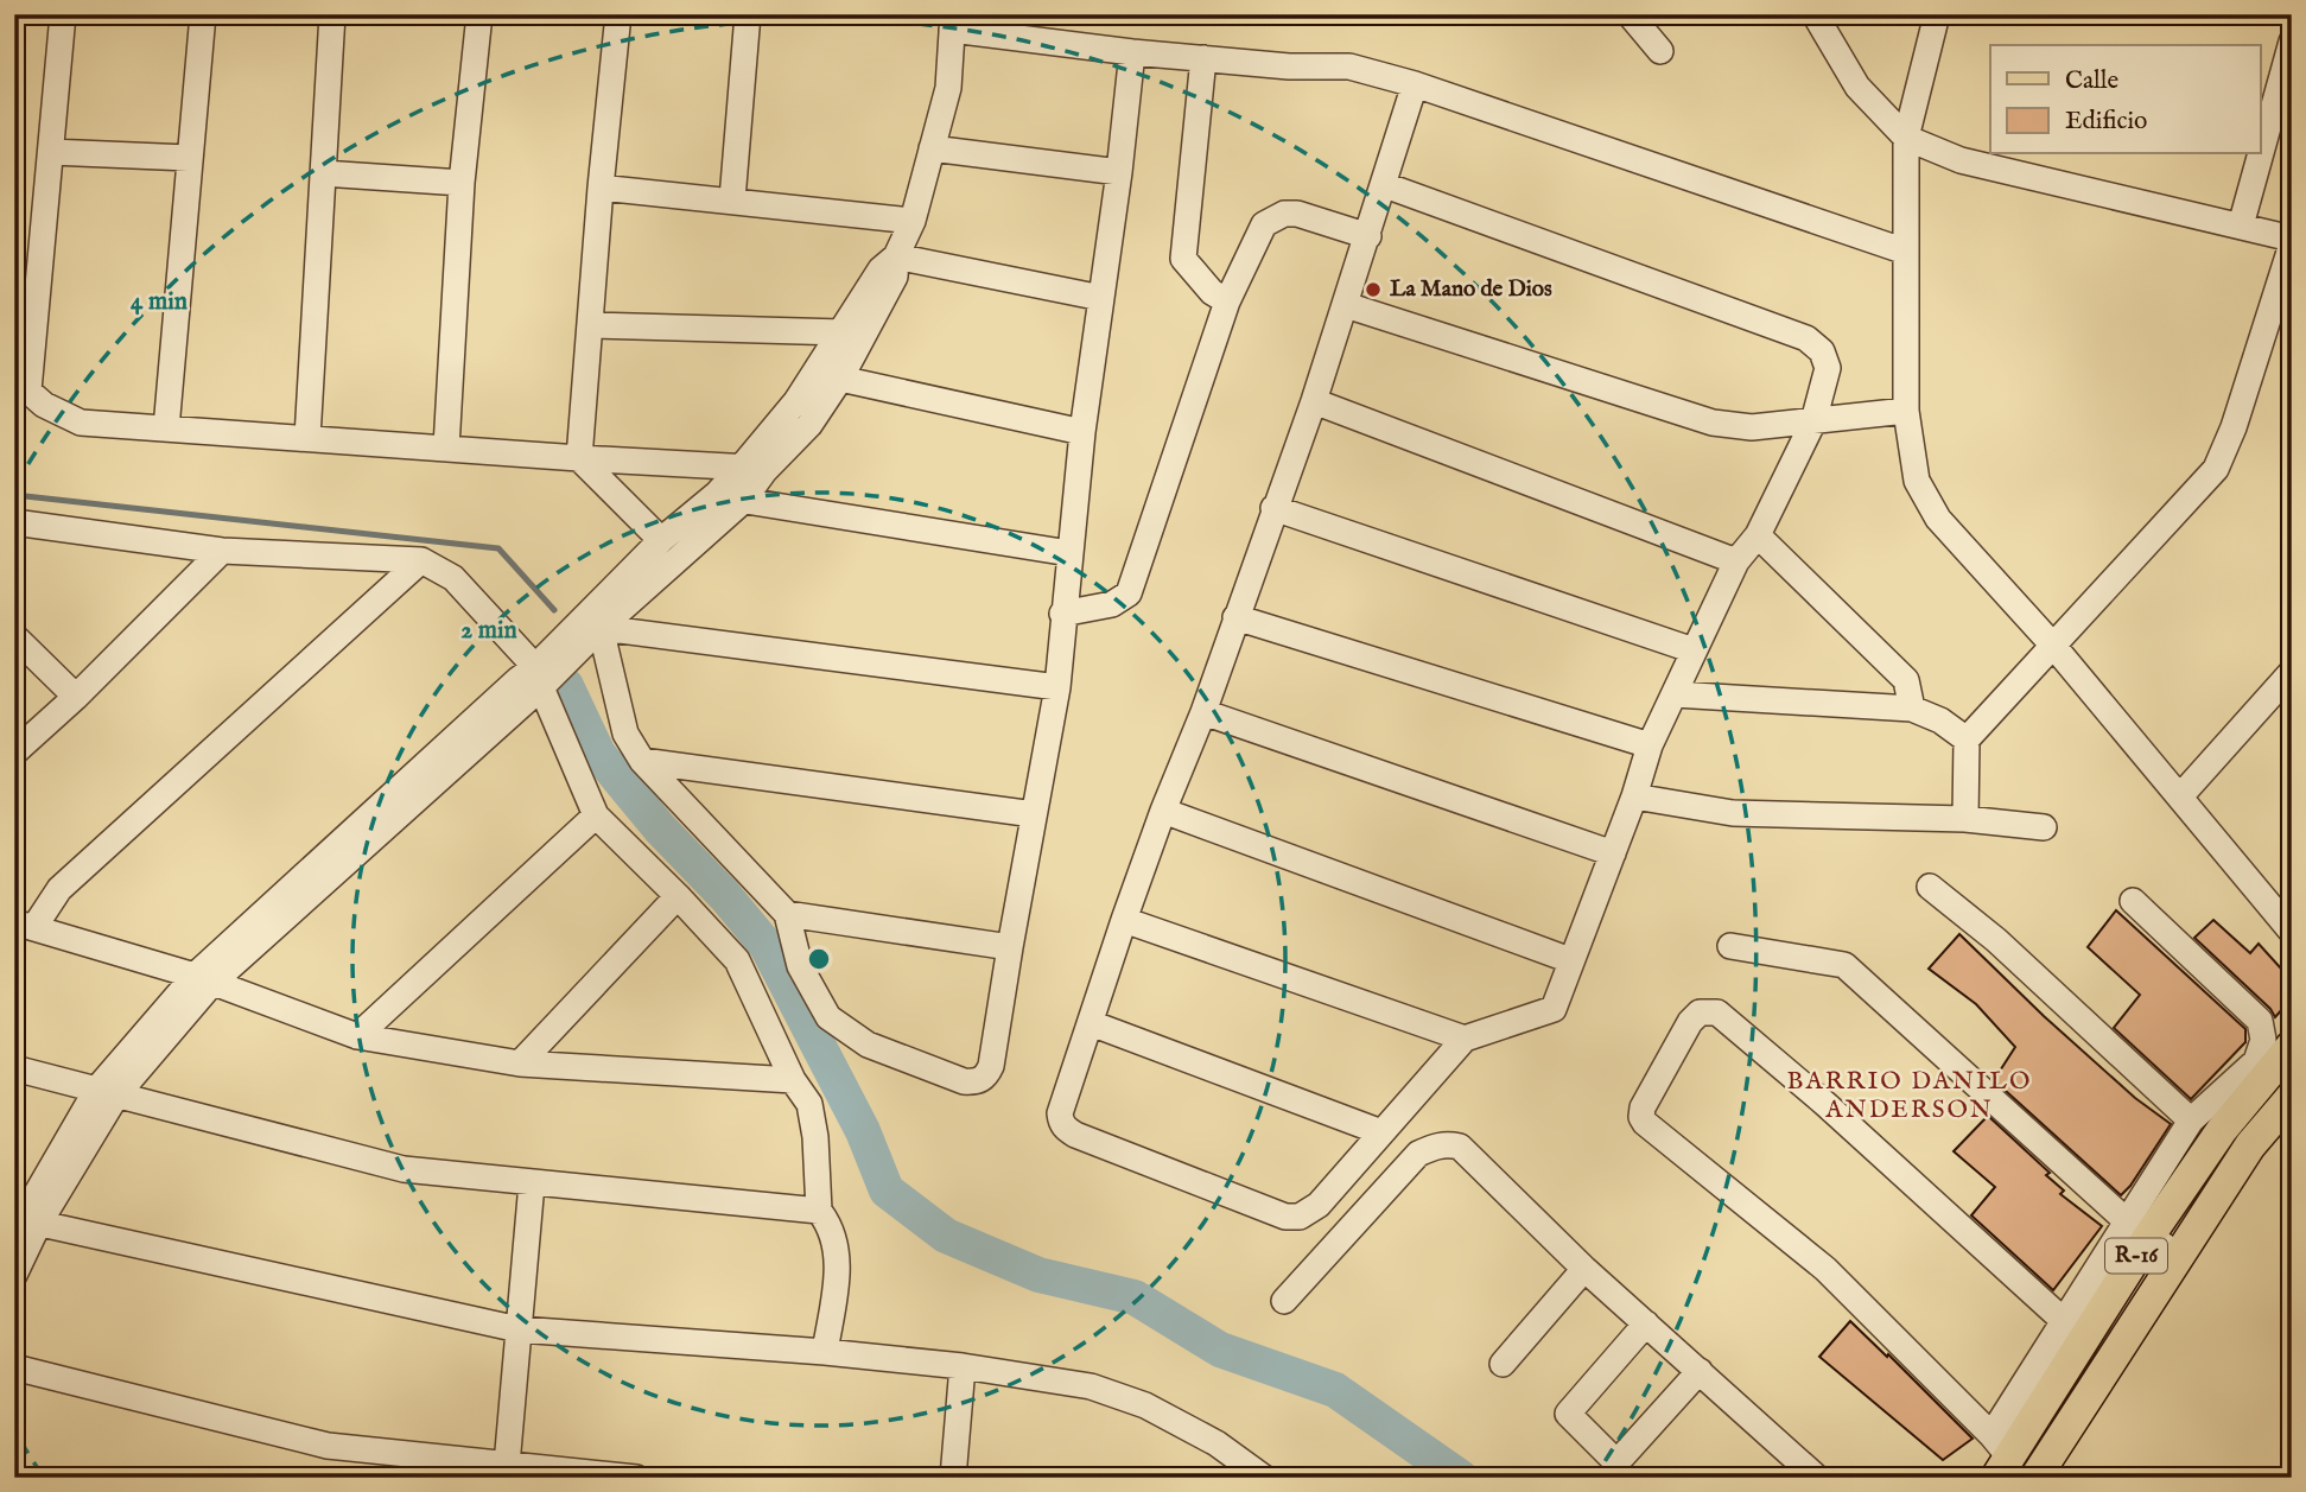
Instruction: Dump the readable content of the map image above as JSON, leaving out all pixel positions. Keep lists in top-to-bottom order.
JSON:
{
  "streets": {
    "main road": ["R-16"]
  },
  "districts": ["BARRIO DANILO ANDERSON"],
  "places": ["La Mano de Dios"],
  "legend": ["Calle", "Edificio"],
  "rings": ["4 min", "2 min"]
}
